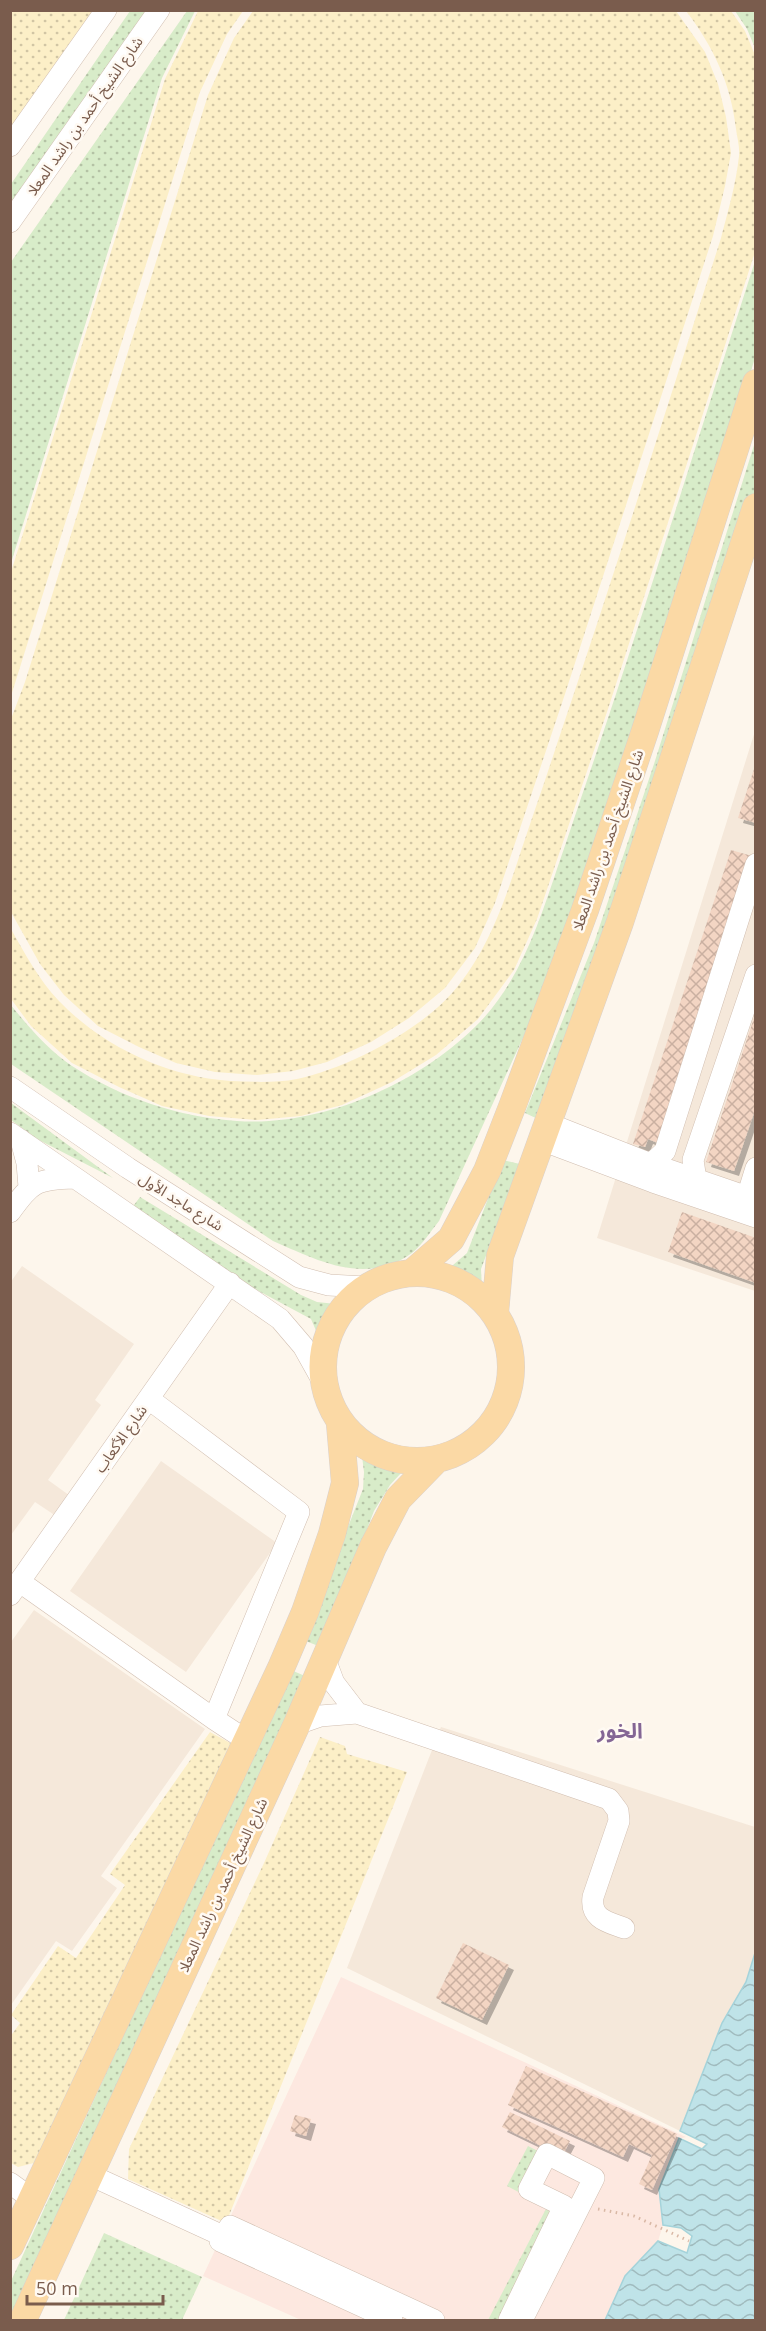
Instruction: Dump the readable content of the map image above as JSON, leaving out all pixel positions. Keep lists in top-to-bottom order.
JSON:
{
  "streets": {
    "main road": ["شارع الشيخ أحمد بن راشد المعلا"],
    "street": ["شارع ماجد الأول", "شارع الأكعاب"]
  },
  "crossings": [
    ["شارع الشيخ أحمد بن راشد المعلا", "شارع ماجد الأول"]
  ],
  "districts": ["الخور"],
  "scale_bar": "50 m"
}
